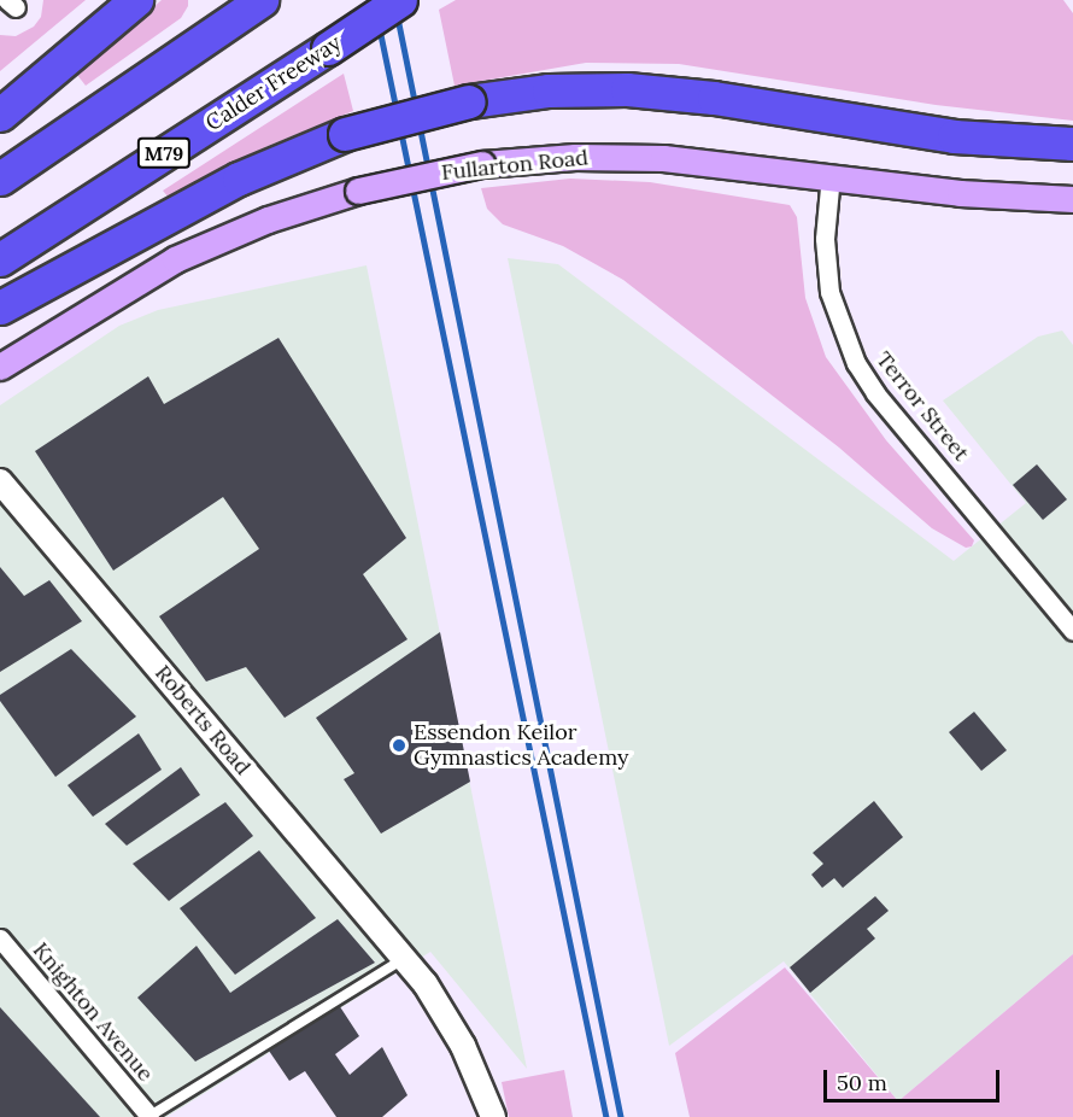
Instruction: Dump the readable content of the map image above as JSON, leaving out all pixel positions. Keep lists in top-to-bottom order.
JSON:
{
  "streets": {
    "highway": ["Calder Freeway", "M79"],
    "main road": ["Fullarton Road"],
    "street": ["Terror Street", "Roberts Road", "Knighton Avenue"]
  },
  "crossings": [
    ["Fullarton Road", "Terror Street"]
  ],
  "places": ["Essendon Keilor Gymnastics Academy"],
  "scale_bar": "50 m"
}
